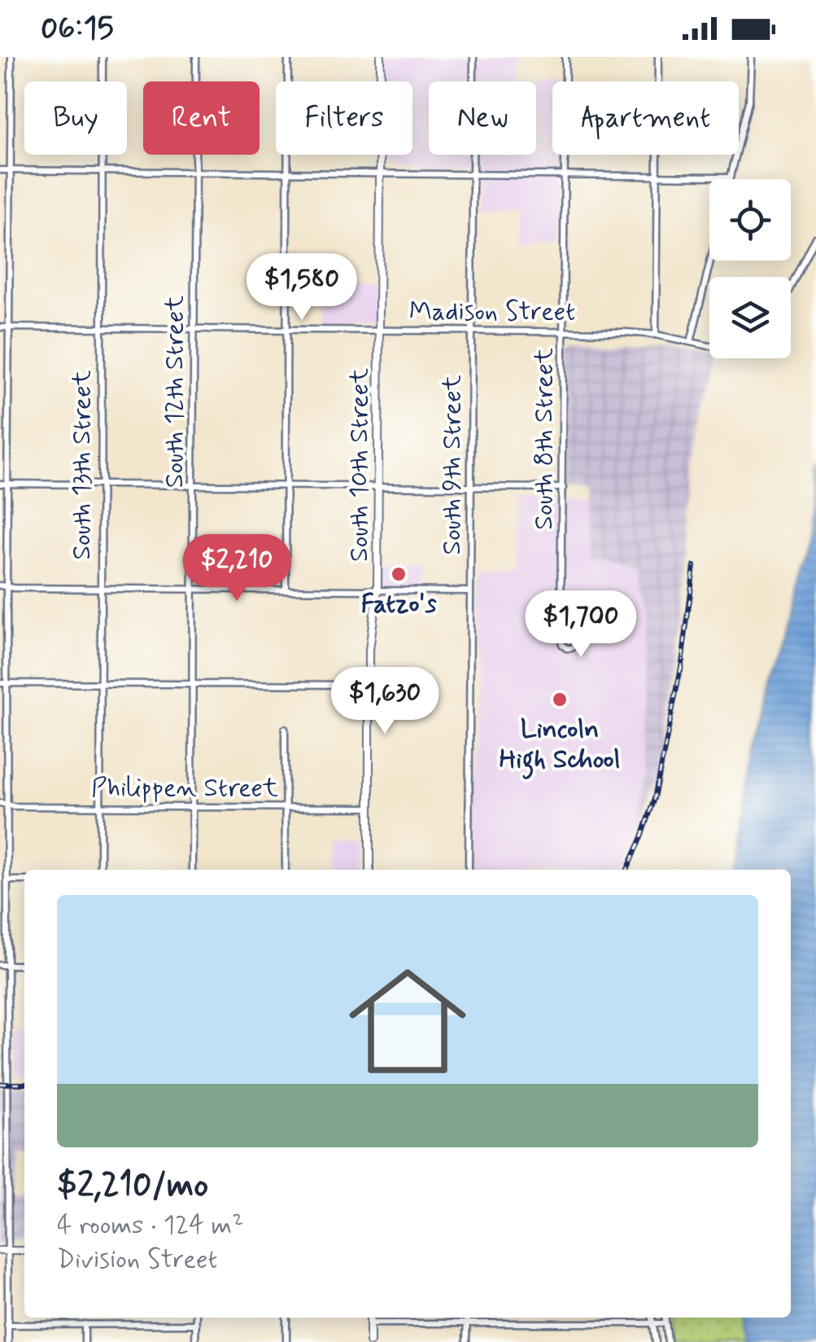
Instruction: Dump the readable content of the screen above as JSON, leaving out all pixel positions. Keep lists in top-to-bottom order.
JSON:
{
  "streets": {
    "street": [
      "Madison Street",
      "South 12th Street",
      "South 8th Street",
      "South 13th Street",
      "South 10th Street",
      "South 9th Street",
      "Philippen Street"
    ]
  },
  "crossings": [
    ["Madison Street", "South 12th Street"],
    ["Madison Street", "South 8th Street"],
    ["Madison Street", "South 13th Street"],
    ["Madison Street", "South 10th Street"],
    ["Madison Street", "South 9th Street"],
    ["South 12th Street", "Philippen Street"],
    ["South 13th Street", "Philippen Street"],
    ["South 10th Street", "Philippen Street"]
  ],
  "places": ["Fatzo's", "Lincoln High School"],
  "page": {
    "status": "06:15",
    "chip": [
      "Buy",
      "Rent",
      "Filters",
      "New",
      "Apartment"
    ],
    "price": [
      "$1,580",
      "$2,210",
      "$1,700",
      "$1,630"
    ],
    "list": [
      {
        "name": "$2,210/mo",
        "note": "4 rooms · 124 m² · Division Street"
      }
    ]
  }
}
